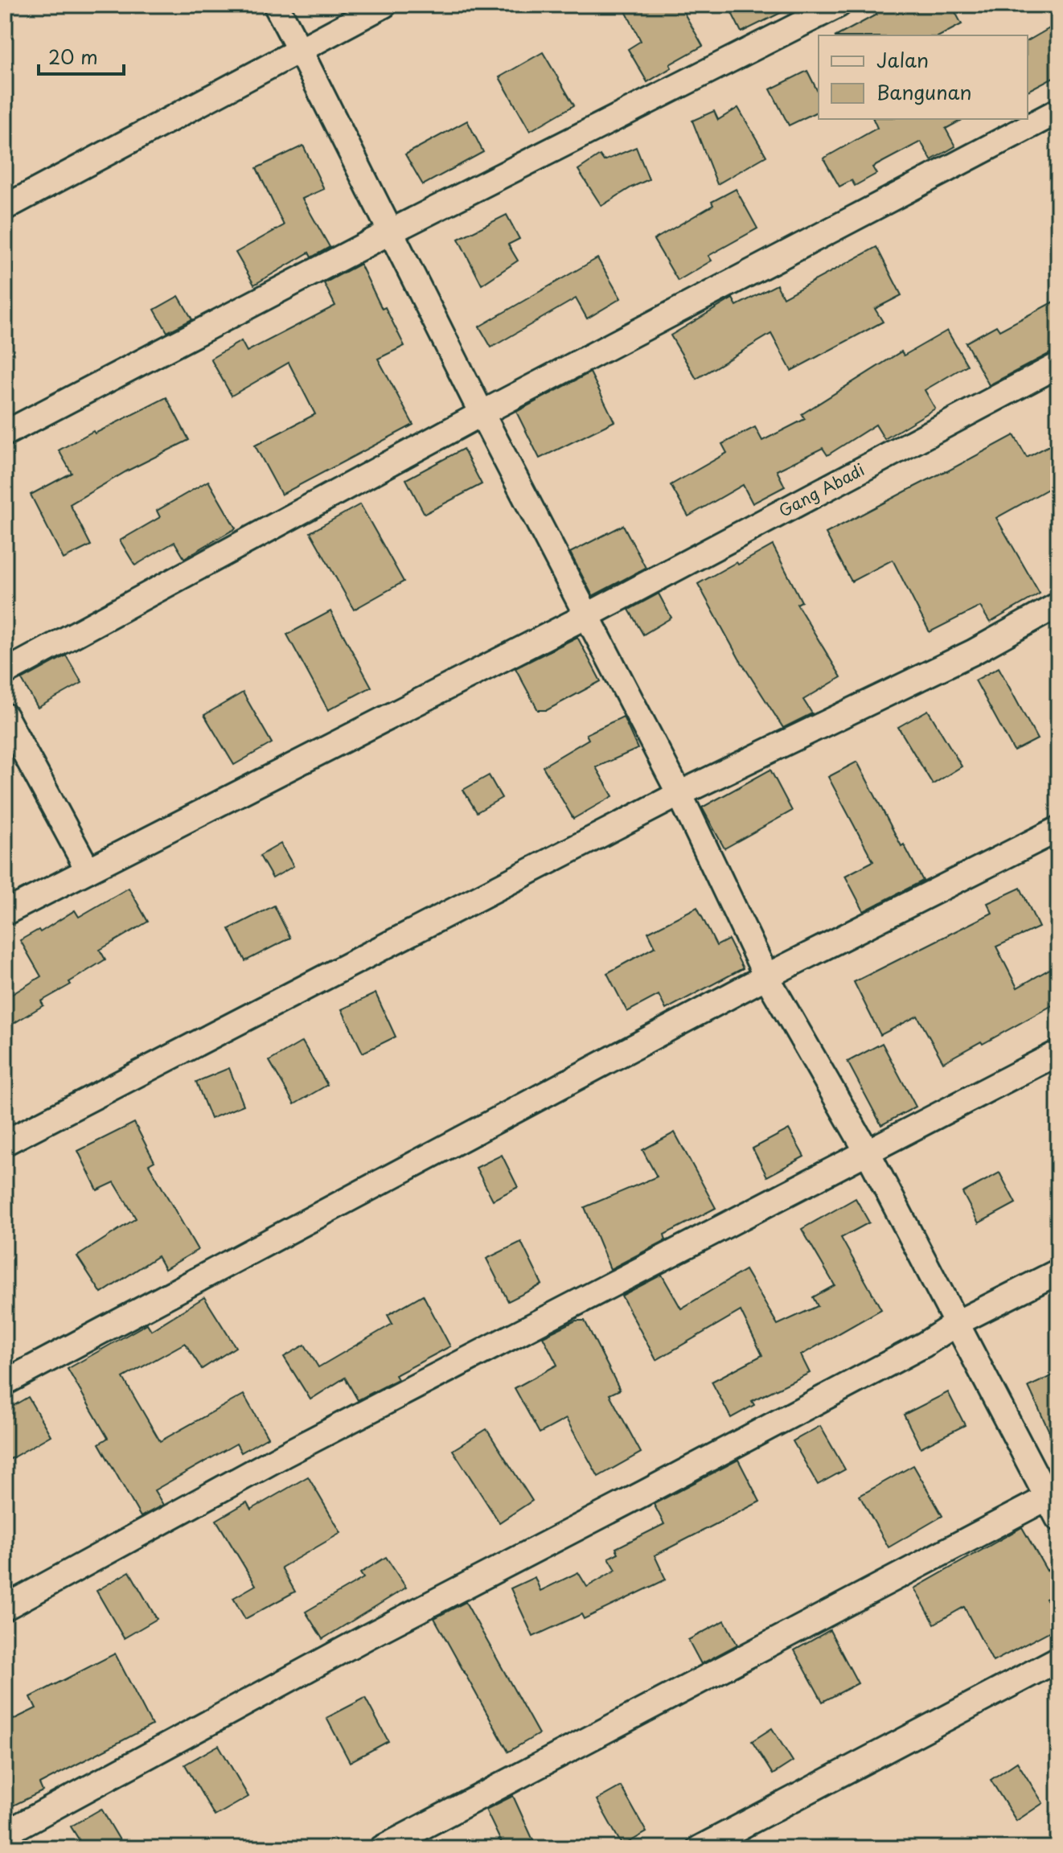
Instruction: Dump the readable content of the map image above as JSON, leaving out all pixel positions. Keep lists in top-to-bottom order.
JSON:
{
  "streets": {
    "street": ["Gang Abadi"]
  },
  "legend": ["Jalan", "Bangunan"],
  "scale_bar": "20 m"
}
